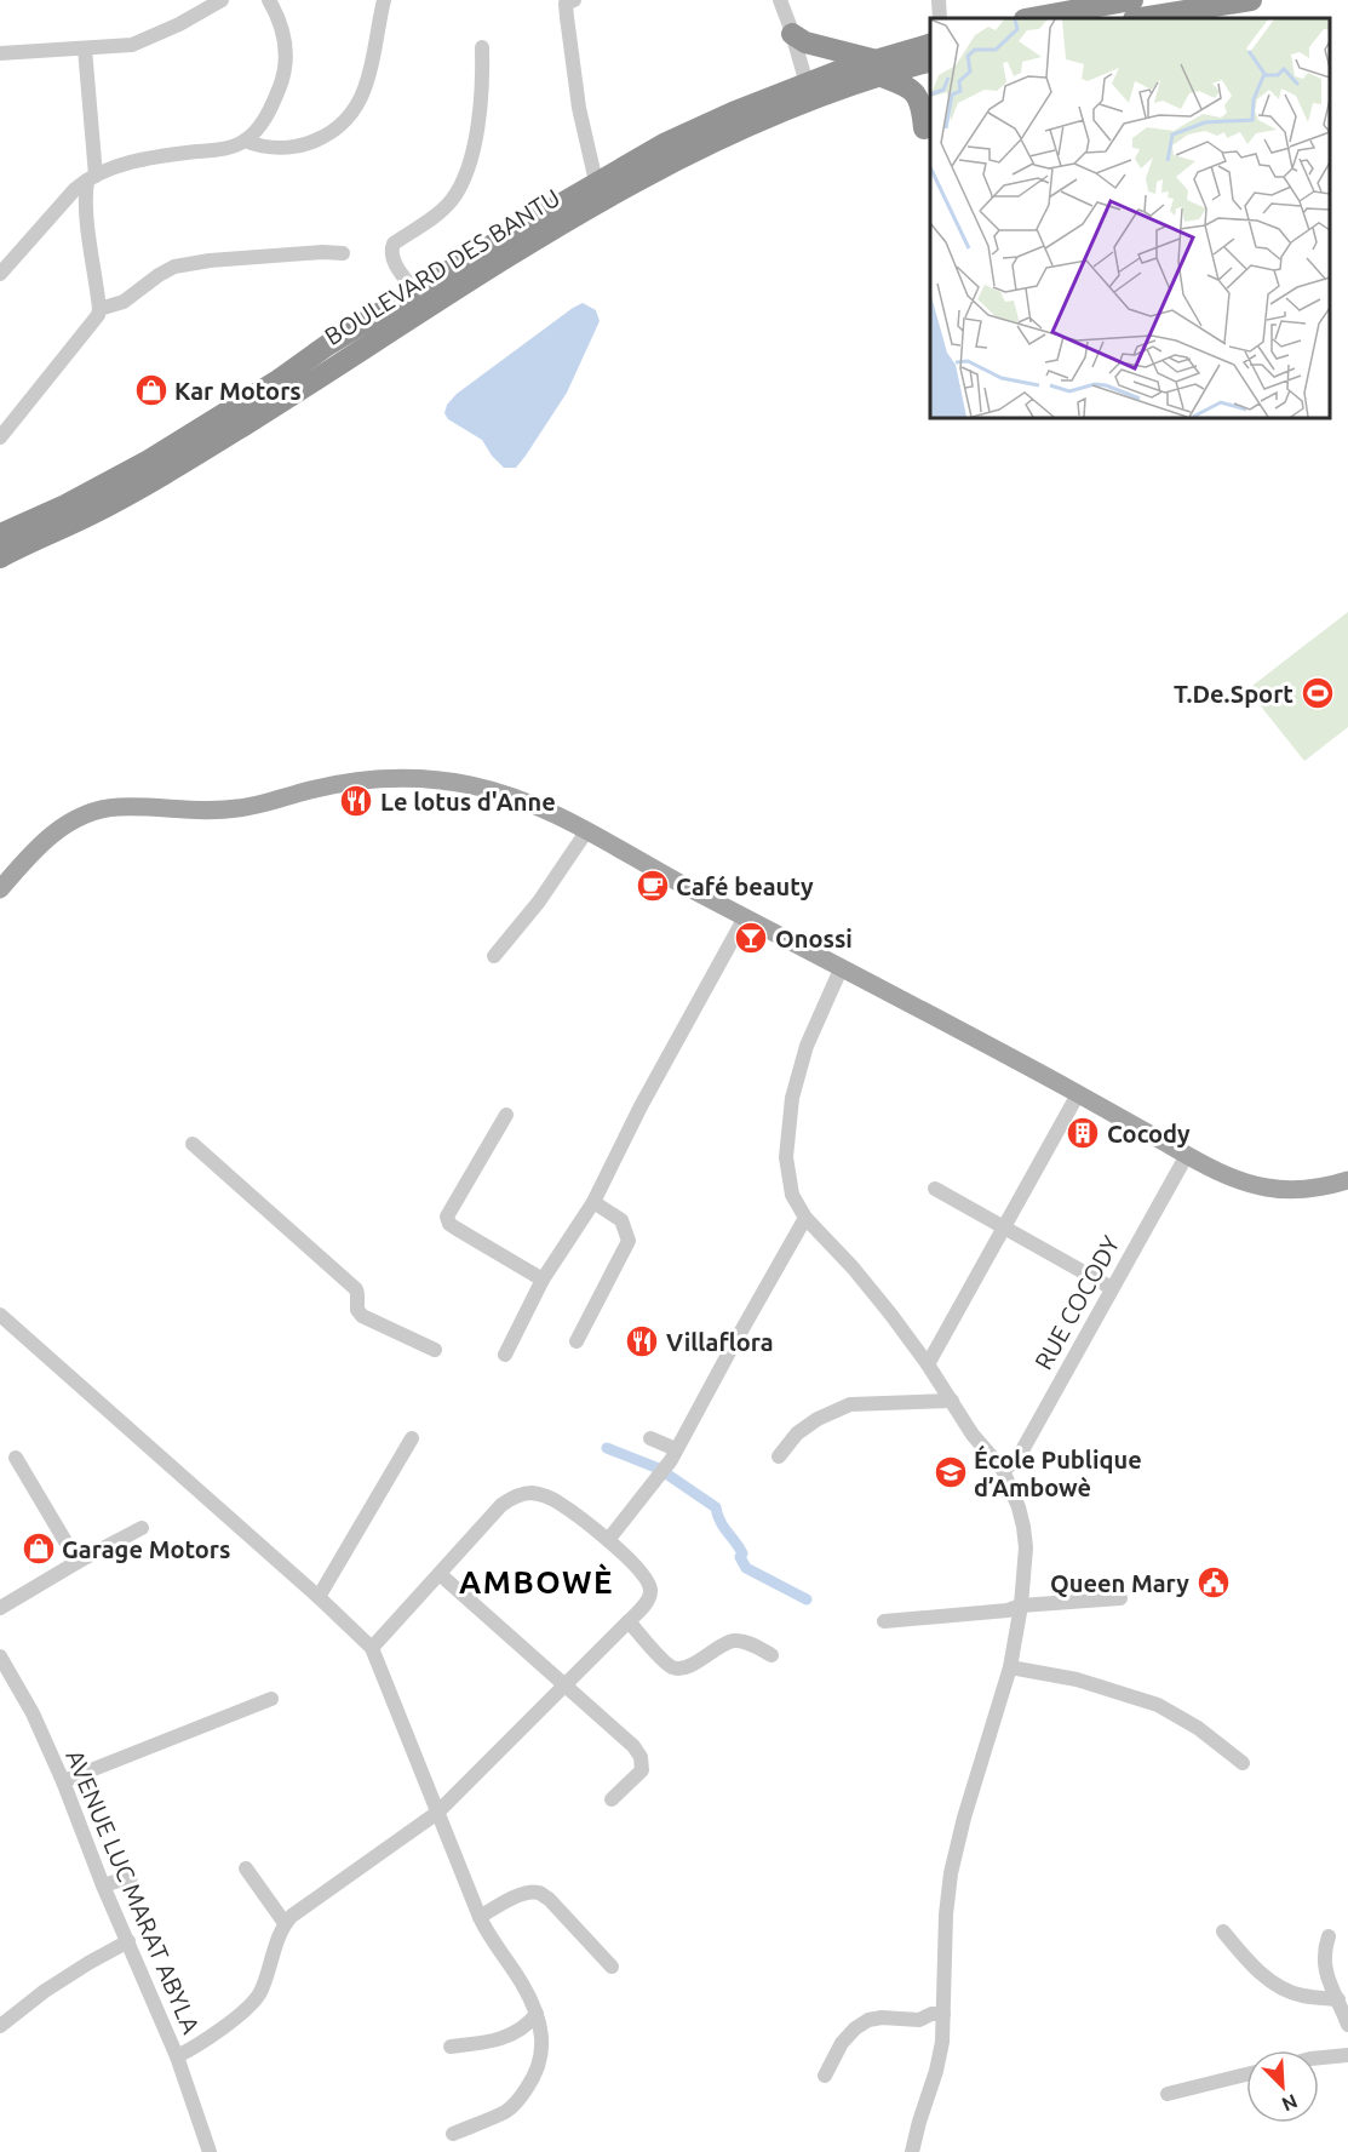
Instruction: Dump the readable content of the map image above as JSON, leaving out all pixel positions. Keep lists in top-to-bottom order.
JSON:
{
  "streets": {
    "highway": ["BOULEVARD DES BANTU"],
    "street": ["RUE COCODY", "AVENUE LUC MARAT ABYLA"]
  },
  "districts": ["AMBOWÈ"],
  "places": {
    "shop": ["Kar Motors", "Garage Motors"],
    "sports": ["T.De.Sport"],
    "restaurant": ["Le lotus d'Anne", "Villaflora"],
    "cafe": ["Café beauty"],
    "bar": ["Onossi"],
    "building": ["Cocody"],
    "school or university": ["École Publique d’Ambowè"],
    "public building": ["Queen Mary"]
  },
  "north": "bottom right"
}
